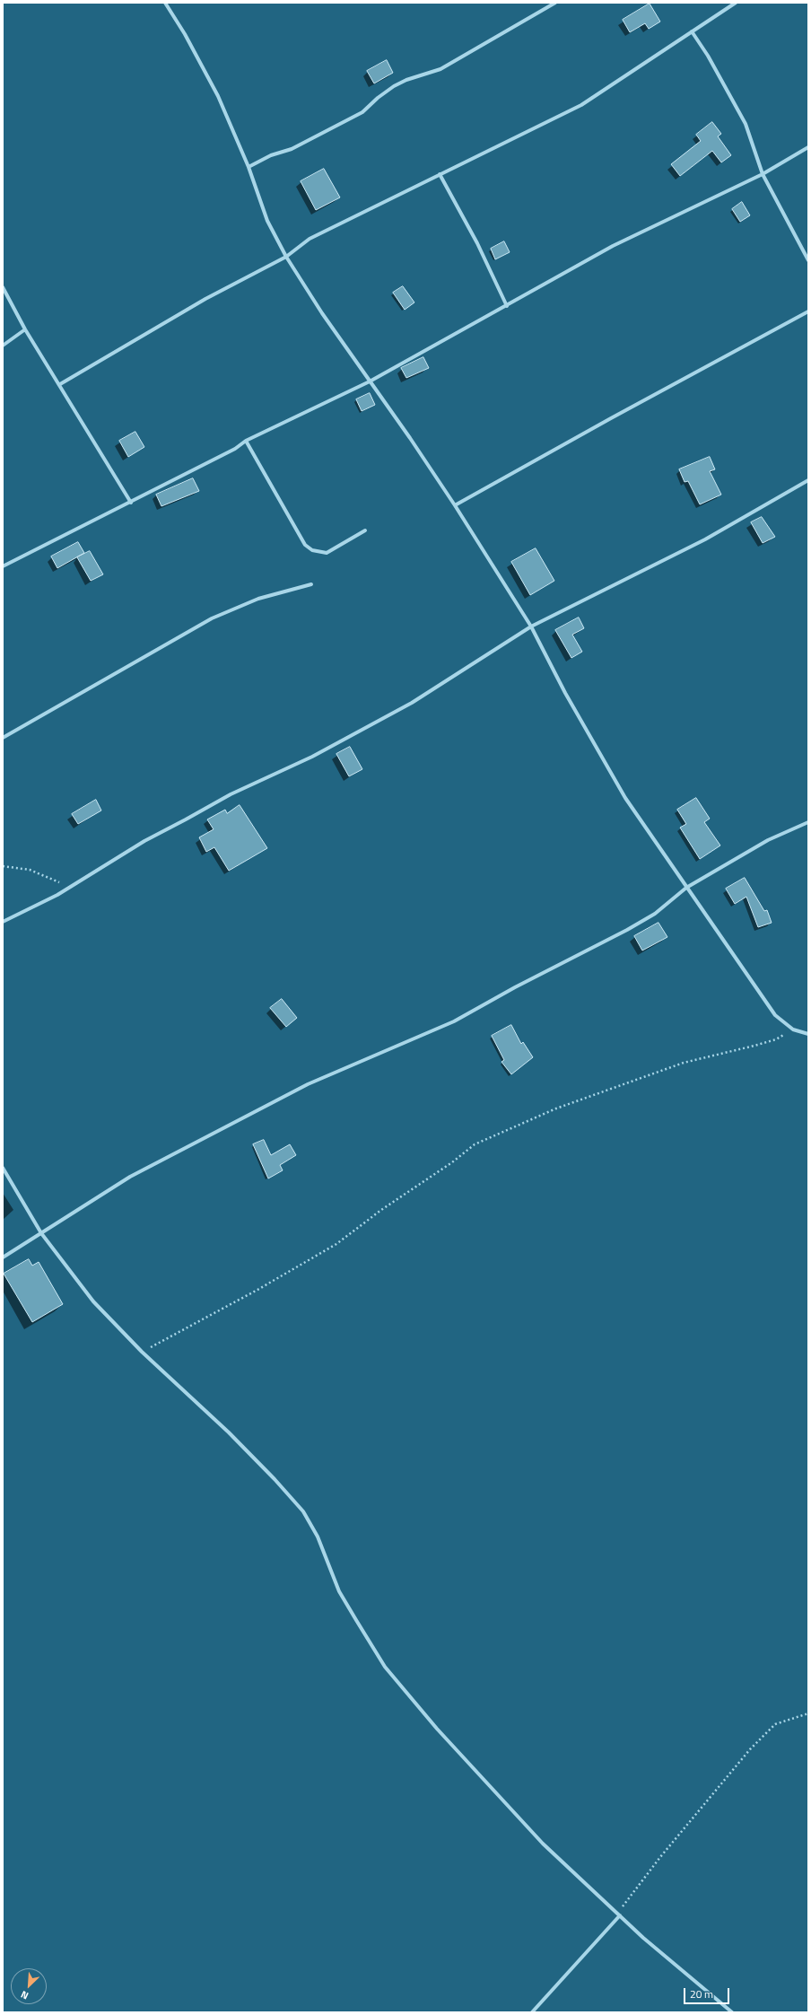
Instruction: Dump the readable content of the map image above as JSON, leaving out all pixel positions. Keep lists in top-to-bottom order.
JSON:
{
  "scale_bar": "20 m",
  "north": "bottom left"
}
